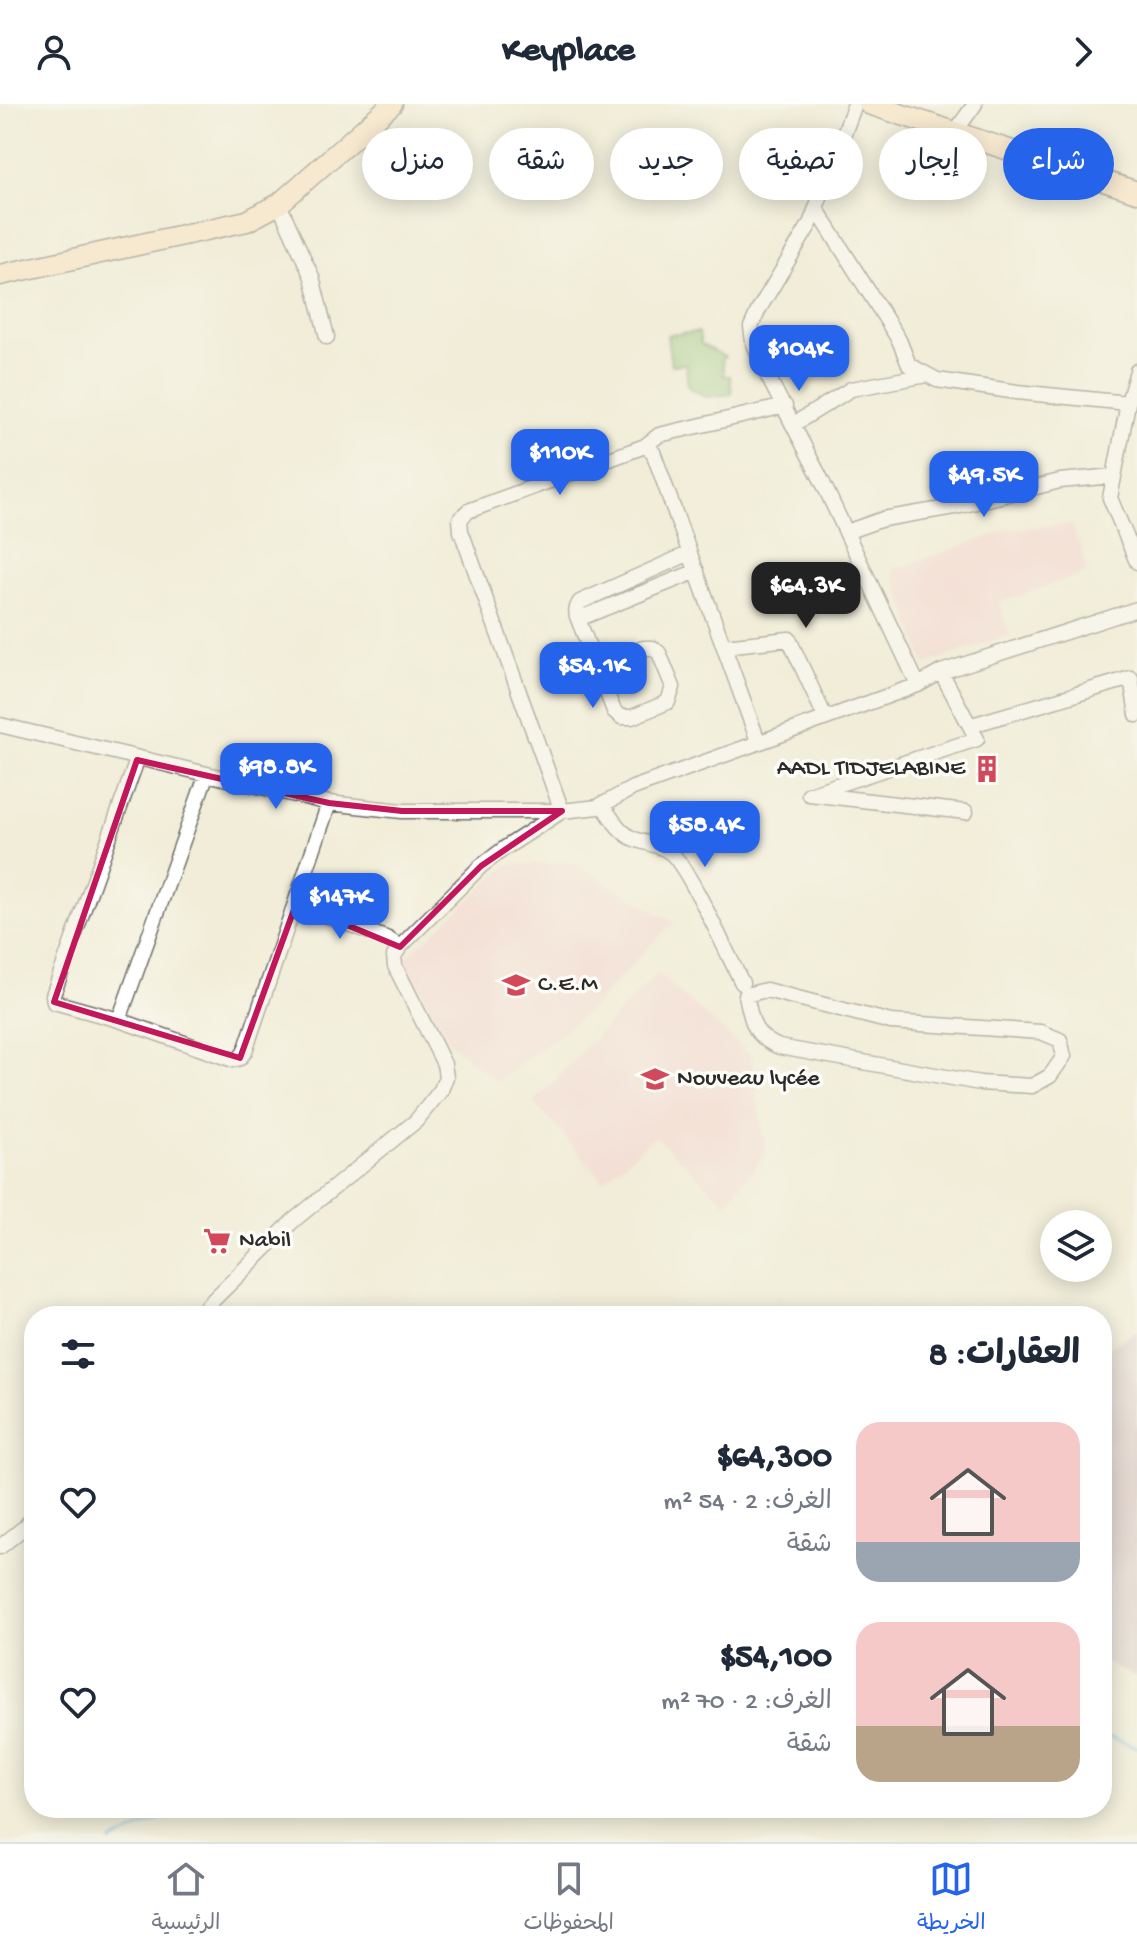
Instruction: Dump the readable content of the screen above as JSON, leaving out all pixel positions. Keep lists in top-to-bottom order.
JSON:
{
  "places": {
    "building": ["AADL TIDJELABINE"],
    "school or university": ["C.E.M", "Nouveau lycée"],
    "supermarket": ["Nabil"]
  },
  "page": {
    "header": "Keyplace",
    "chip": [
      "شراء",
      "إيجار",
      "تصفية",
      "جديد",
      "شقة",
      "منزل"
    ],
    "price": [
      "$104K",
      "$110K",
      "$49.5K",
      "$64.3K",
      "$54.1K",
      "$98.8K",
      "$58.4K",
      "$147K"
    ],
    "heading": "العقارات: 8",
    "list": [
      {
        "name": "$64,300",
        "note": "الغرف: 2 · 54 m² · شقة"
      },
      {
        "name": "$54,100",
        "note": "الغرف: 2 · 70 m² · شقة"
      }
    ],
    "tabs": ["الخريطة", "المحفوظات", "الرئيسية"]
  }
}
